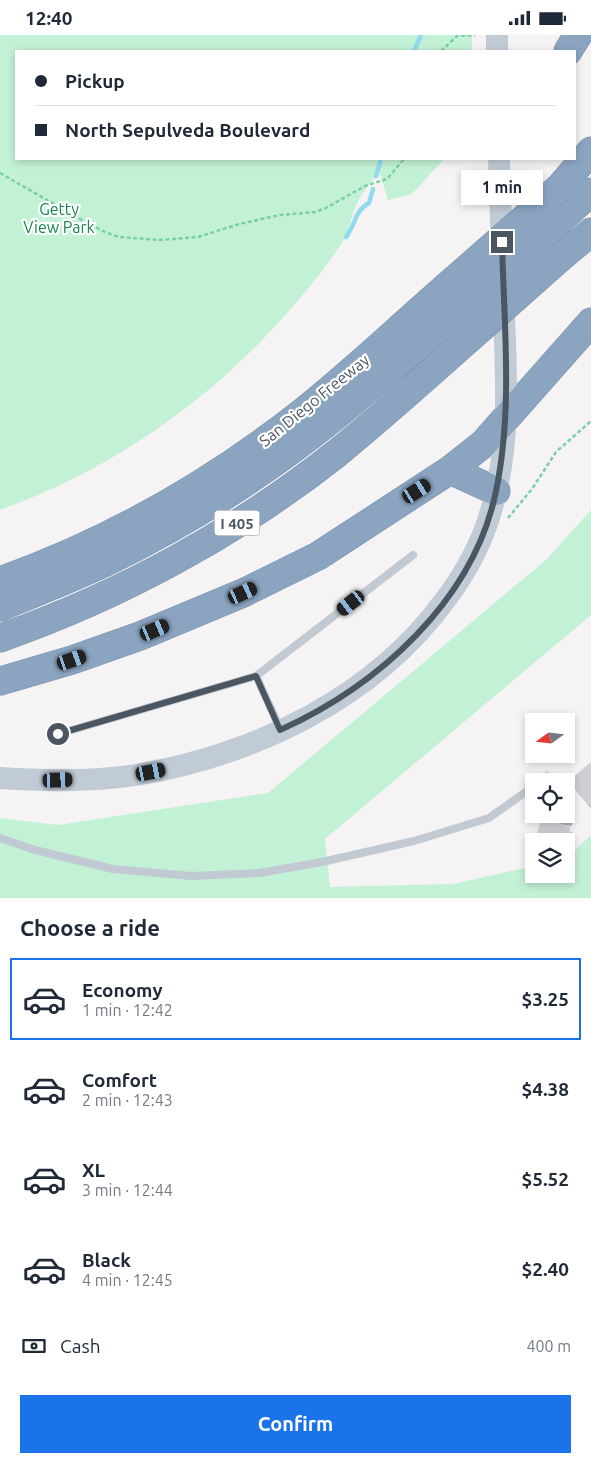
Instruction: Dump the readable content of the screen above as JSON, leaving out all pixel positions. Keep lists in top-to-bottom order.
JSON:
{
  "streets": {
    "highway": ["San Diego Freeway", "I 405"]
  },
  "parks": ["Getty View Park"],
  "north": "left",
  "page": {
    "status": "12:40",
    "banner": ["Pickup", "North Sepulveda Boulevard"],
    "bubble": "1 min",
    "heading": "Choose a ride",
    "list": [
      {
        "name": "Economy",
        "note": "1 min · 12:42",
        "value": "$3.25"
      },
      {
        "name": "Comfort",
        "note": "2 min · 12:43",
        "value": "$4.38"
      },
      {
        "name": "XL",
        "note": "3 min · 12:44",
        "value": "$5.52"
      },
      {
        "name": "Black",
        "note": "4 min · 12:45",
        "value": "$2.40"
      }
    ],
    "pay": ["Cash", "400 m"],
    "buttons": "Confirm"
  }
}
